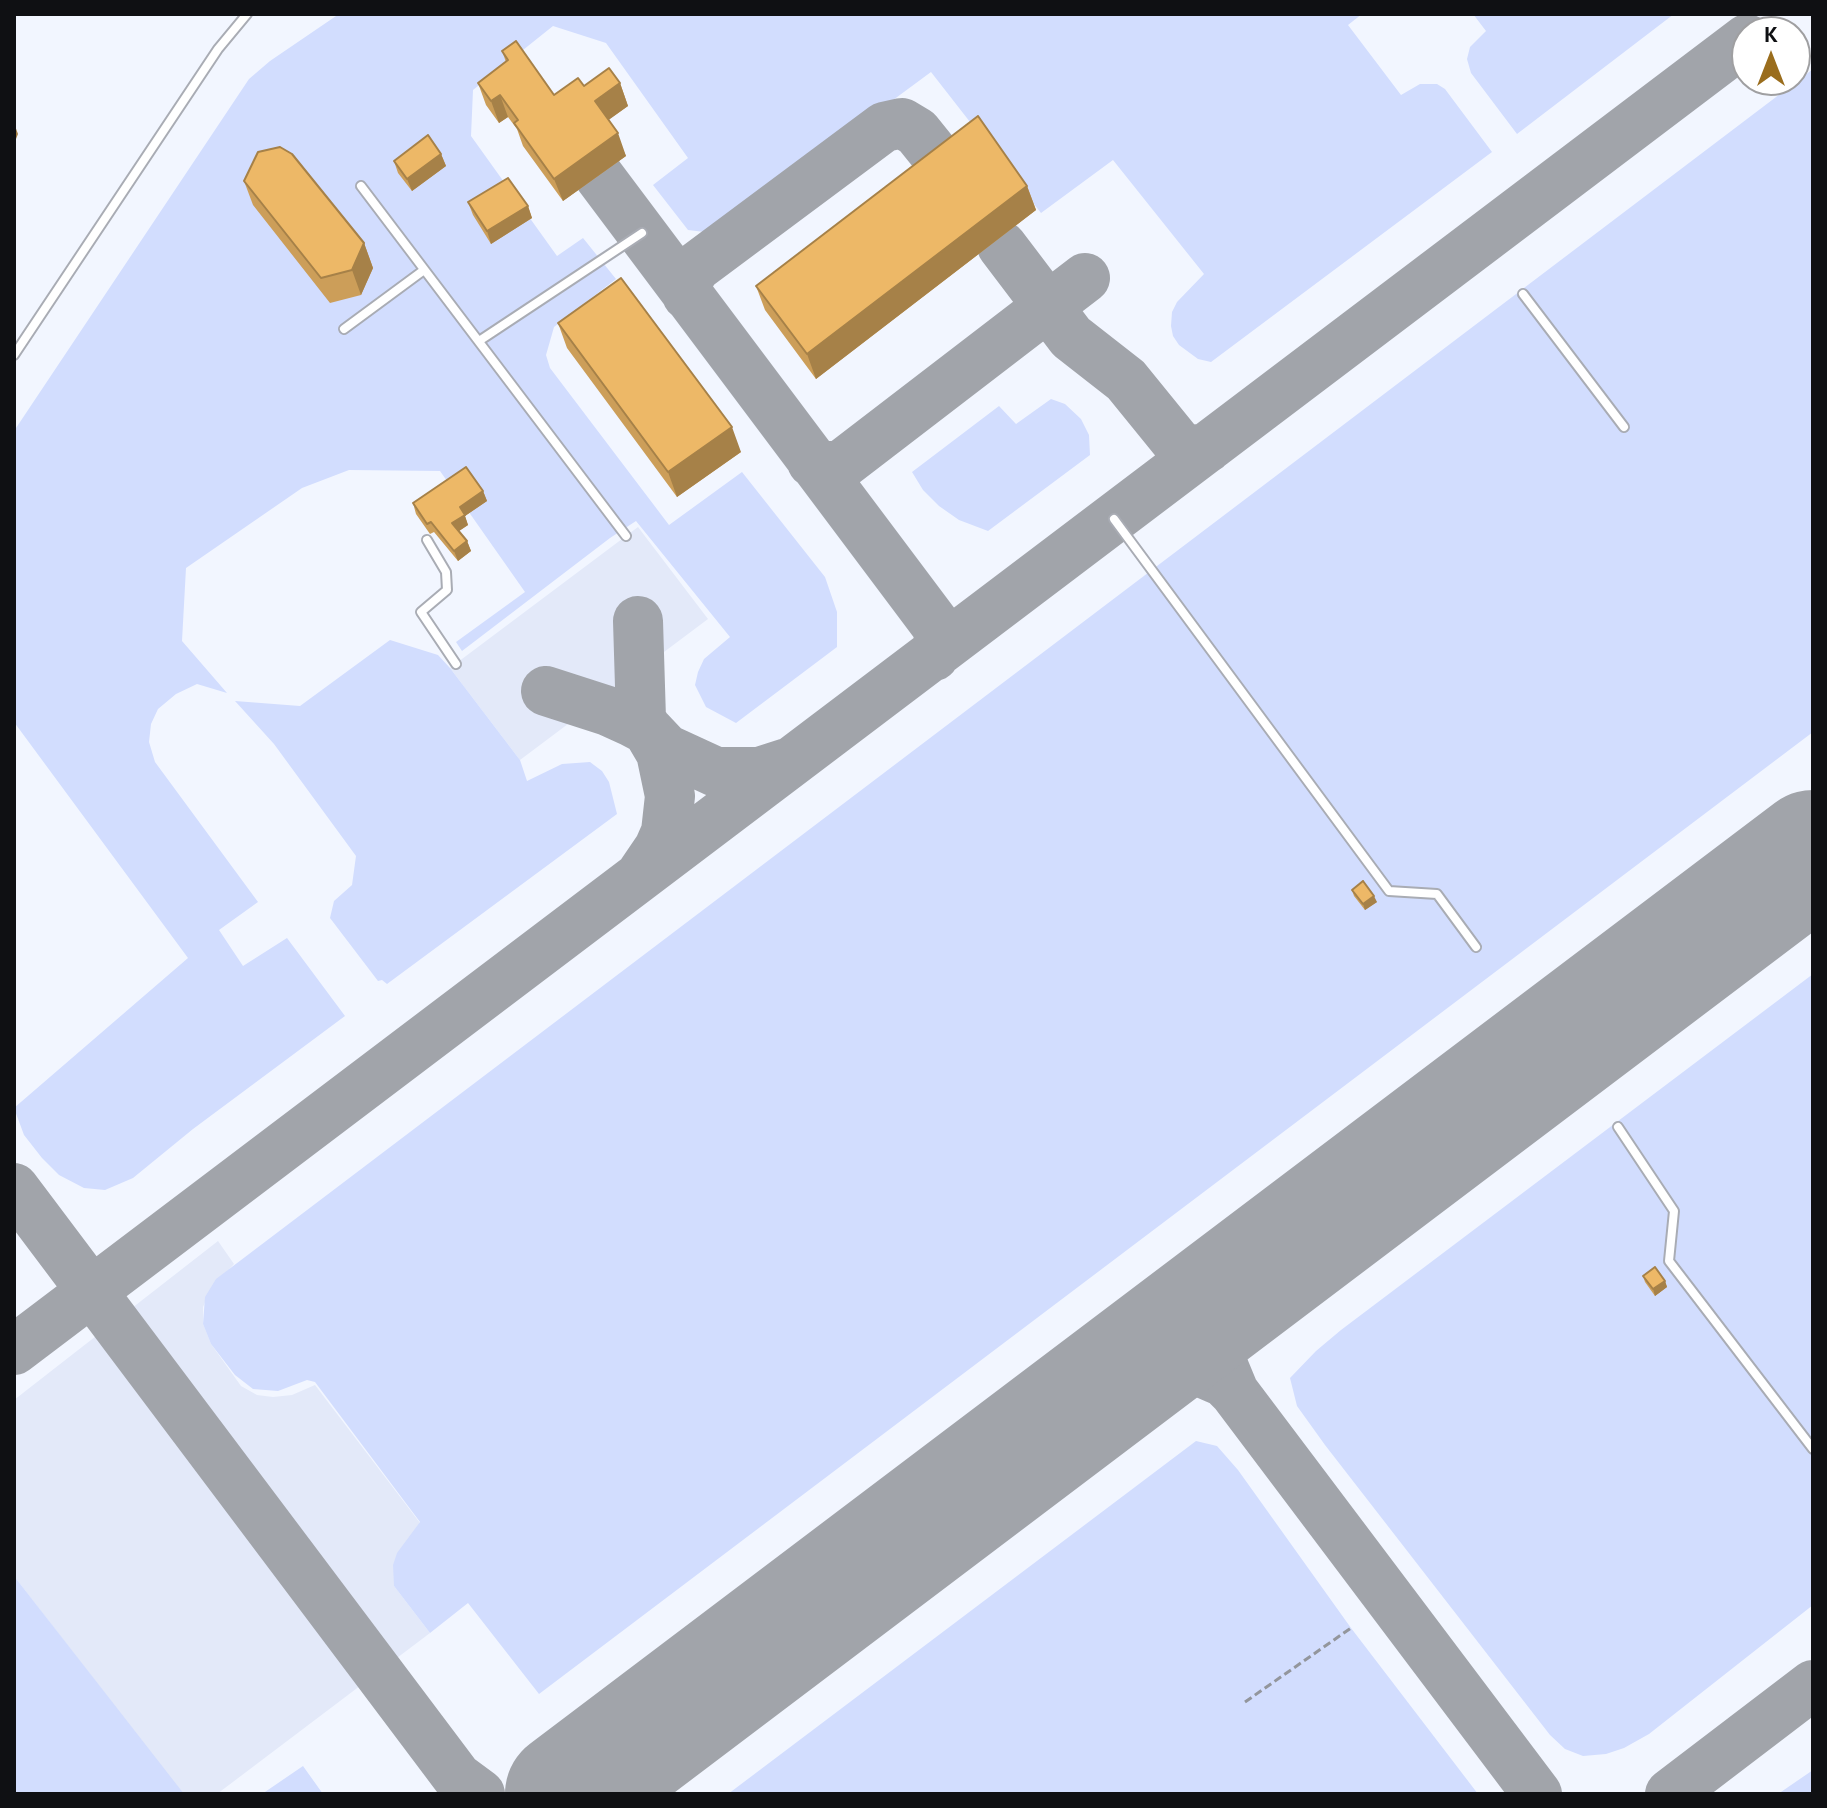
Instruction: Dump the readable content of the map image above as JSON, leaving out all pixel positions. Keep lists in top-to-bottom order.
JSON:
{
  "north": "top"
}
